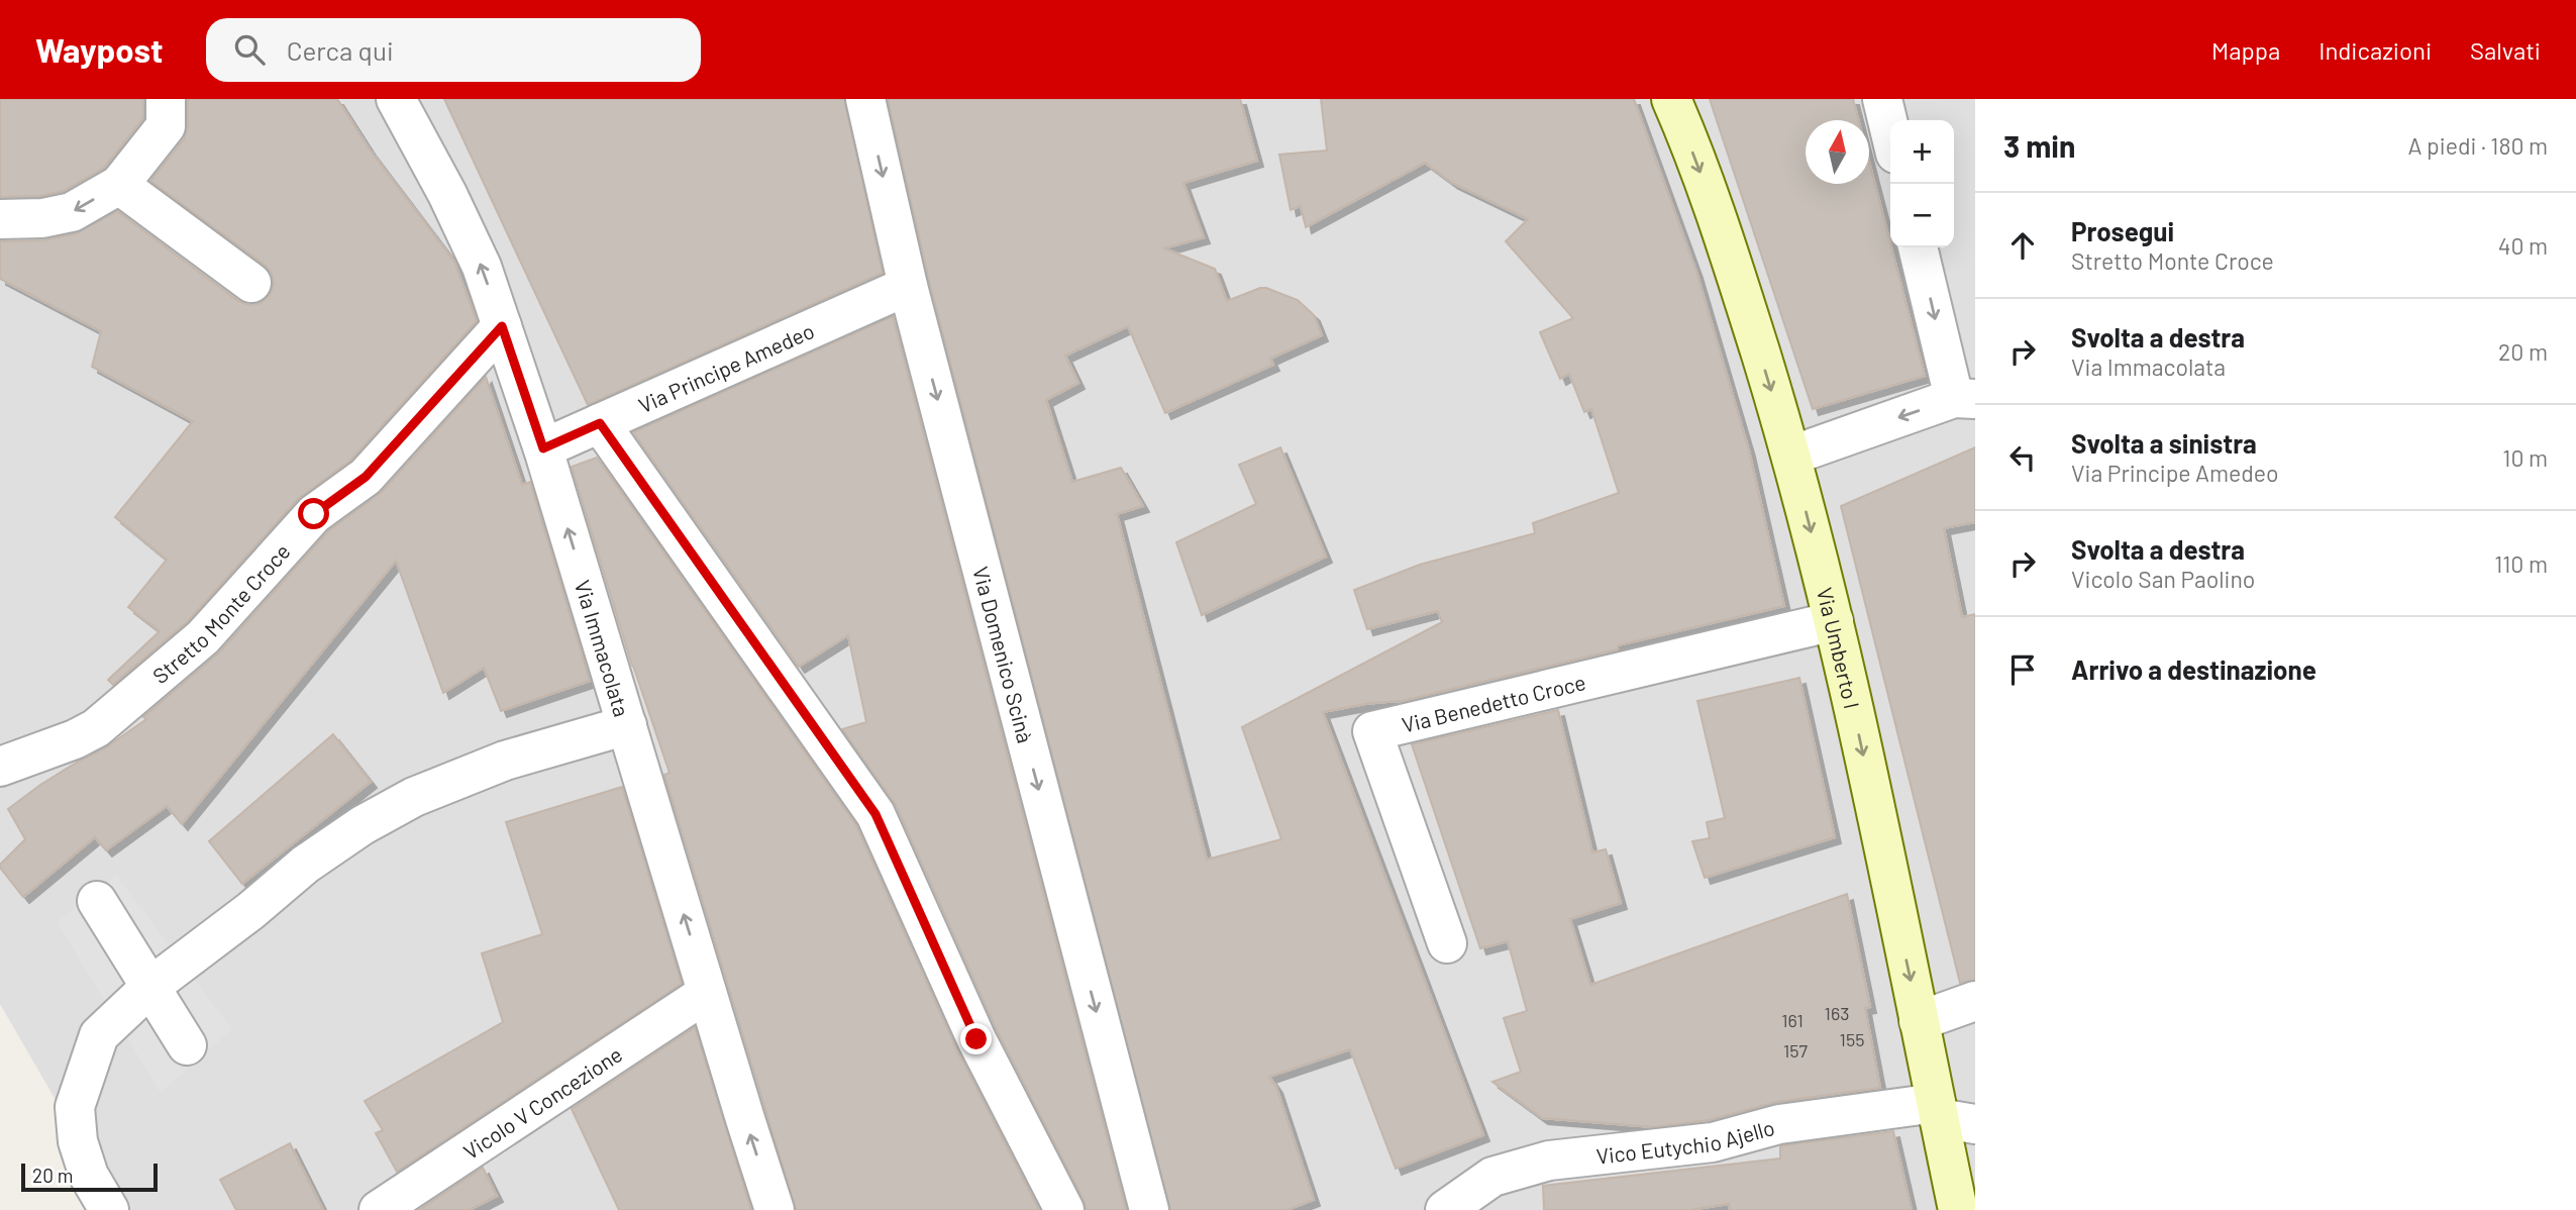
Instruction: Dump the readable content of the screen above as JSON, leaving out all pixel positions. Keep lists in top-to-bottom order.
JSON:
{
  "streets": {
    "street": [
      "Via Principe Amedeo",
      "Stretto Monte Croce",
      "Via Immacolata",
      "Via Umberto I",
      "Via Domenico Scinà",
      "Via Benedetto Croce",
      "Vicolo V Concezione",
      "Vico Eutychio Ajello"
    ]
  },
  "crossings": [
    ["Via Principe Amedeo", "Via Immacolata"],
    ["Via Principe Amedeo", "Via Domenico Scinà"],
    ["Stretto Monte Croce", "Via Immacolata"],
    ["Via Immacolata", "Vicolo V Concezione"],
    ["Via Umberto I", "Via Benedetto Croce"],
    ["Via Umberto I", "Vico Eutychio Ajello"]
  ],
  "one_way": ["Via Umberto I"],
  "house_numbers": [
    "163",
    "161",
    "155",
    "157"
  ],
  "scale_bar": "20 m",
  "north": "top",
  "page": {
    "header": "Waypost",
    "search": "Cerca qui",
    "nav": ["Mappa", "Indicazioni", "Salvati"],
    "heading": ["3 min", "A piedi · 180 m"],
    "map_buttons": ["+", "−"],
    "list": [
      ["Prosegui", "Stretto Monte Croce", "40 m"],
      ["Svolta a destra", "Via Immacolata", "20 m"],
      ["Svolta a sinistra", "Via Principe Amedeo", "10 m"],
      ["Svolta a destra", "Vicolo San Paolino", "110 m"],
      "Arrivo a destinazione"
    ],
    "scale": "20 m"
  }
}
